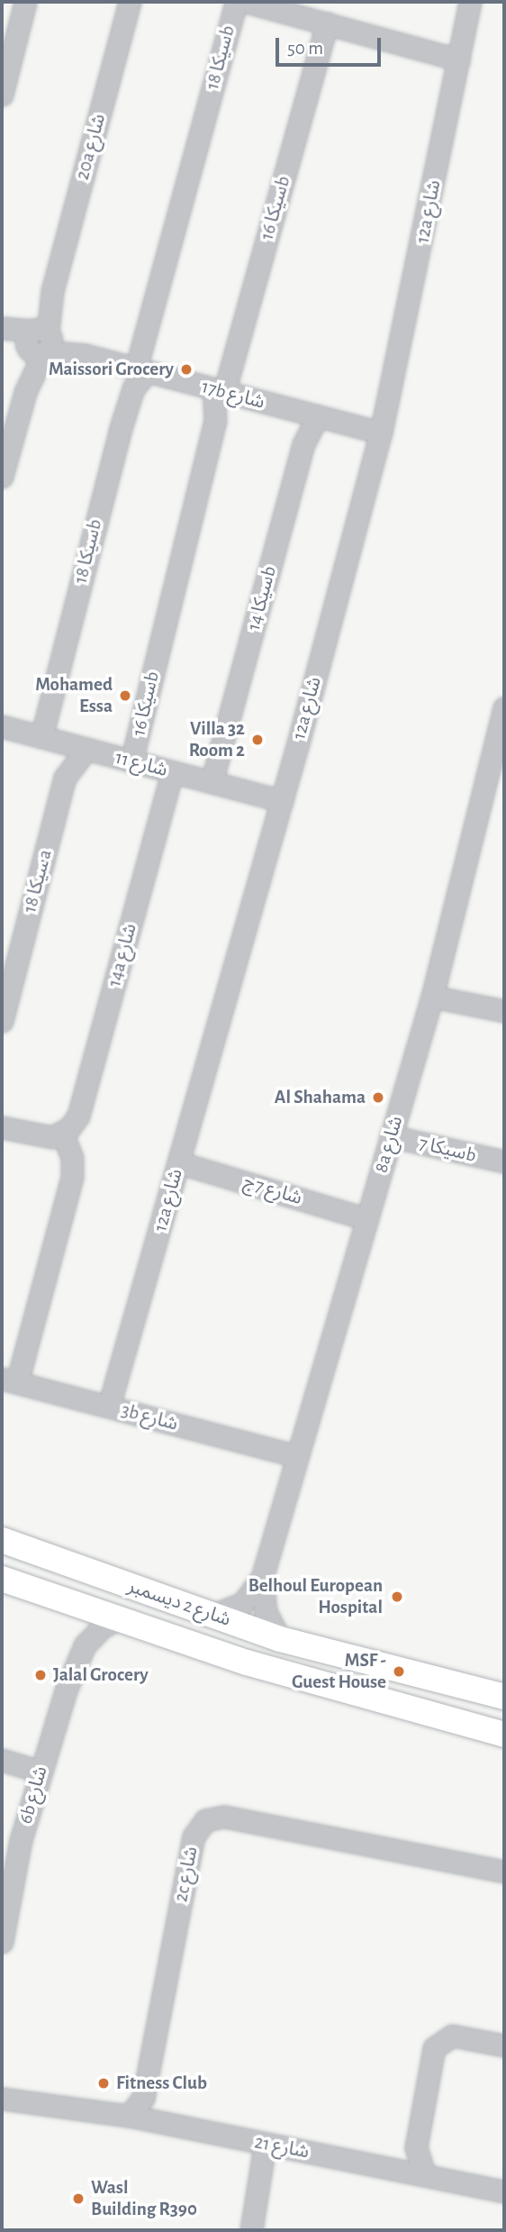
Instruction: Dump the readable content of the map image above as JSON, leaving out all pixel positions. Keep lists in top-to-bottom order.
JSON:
{
  "streets": {
    "main road": ["شارع 2 ديسمبر"],
    "street": [
      "سيكا 18b",
      "20a شارع",
      "سيكا 16b",
      "12a شارع",
      "17b شارع",
      "سيكا 14b",
      "شارع 11",
      "سيكا 18a",
      "14a شارع",
      "8a شارع",
      "سيكا 7b",
      "شارع 7ج",
      "3b شارع",
      "6b شارع",
      "2c شارع",
      "شارع 21"
    ]
  },
  "crossings": [
    ["سيكا 18b", "17b شارع"],
    ["سيكا 18b", "شارع 11"],
    ["20a شارع", "17b شارع"],
    ["سيكا 16b", "17b شارع"],
    ["سيكا 16b", "شارع 11"],
    ["12a شارع", "17b شارع"],
    ["12a شارع", "شارع 11"],
    ["12a شارع", "شارع 7ج"],
    ["12a شارع", "3b شارع"],
    ["17b شارع", "سيكا 14b"],
    ["سيكا 14b", "شارع 11"],
    ["شارع 11", "سيكا 18a"],
    ["شارع 11", "14a شارع"],
    ["8a شارع", "سيكا 7b"],
    ["8a شارع", "شارع 7ج"],
    ["8a شارع", "3b شارع"],
    ["8a شارع", "شارع 2 ديسمبر"],
    ["شارع 2 ديسمبر", "6b شارع"],
    ["2c شارع", "شارع 21"]
  ],
  "places": [
    "Maissori Grocery",
    "Mohamed Essa",
    "Villa 32 Room 2",
    "Al Shahama",
    "Belhoul European Hospital",
    "MSF - Guest House",
    "Jalal Grocery",
    "Fitness Club",
    "Wasl Building R390"
  ],
  "scale_bar": "50 m"
}
